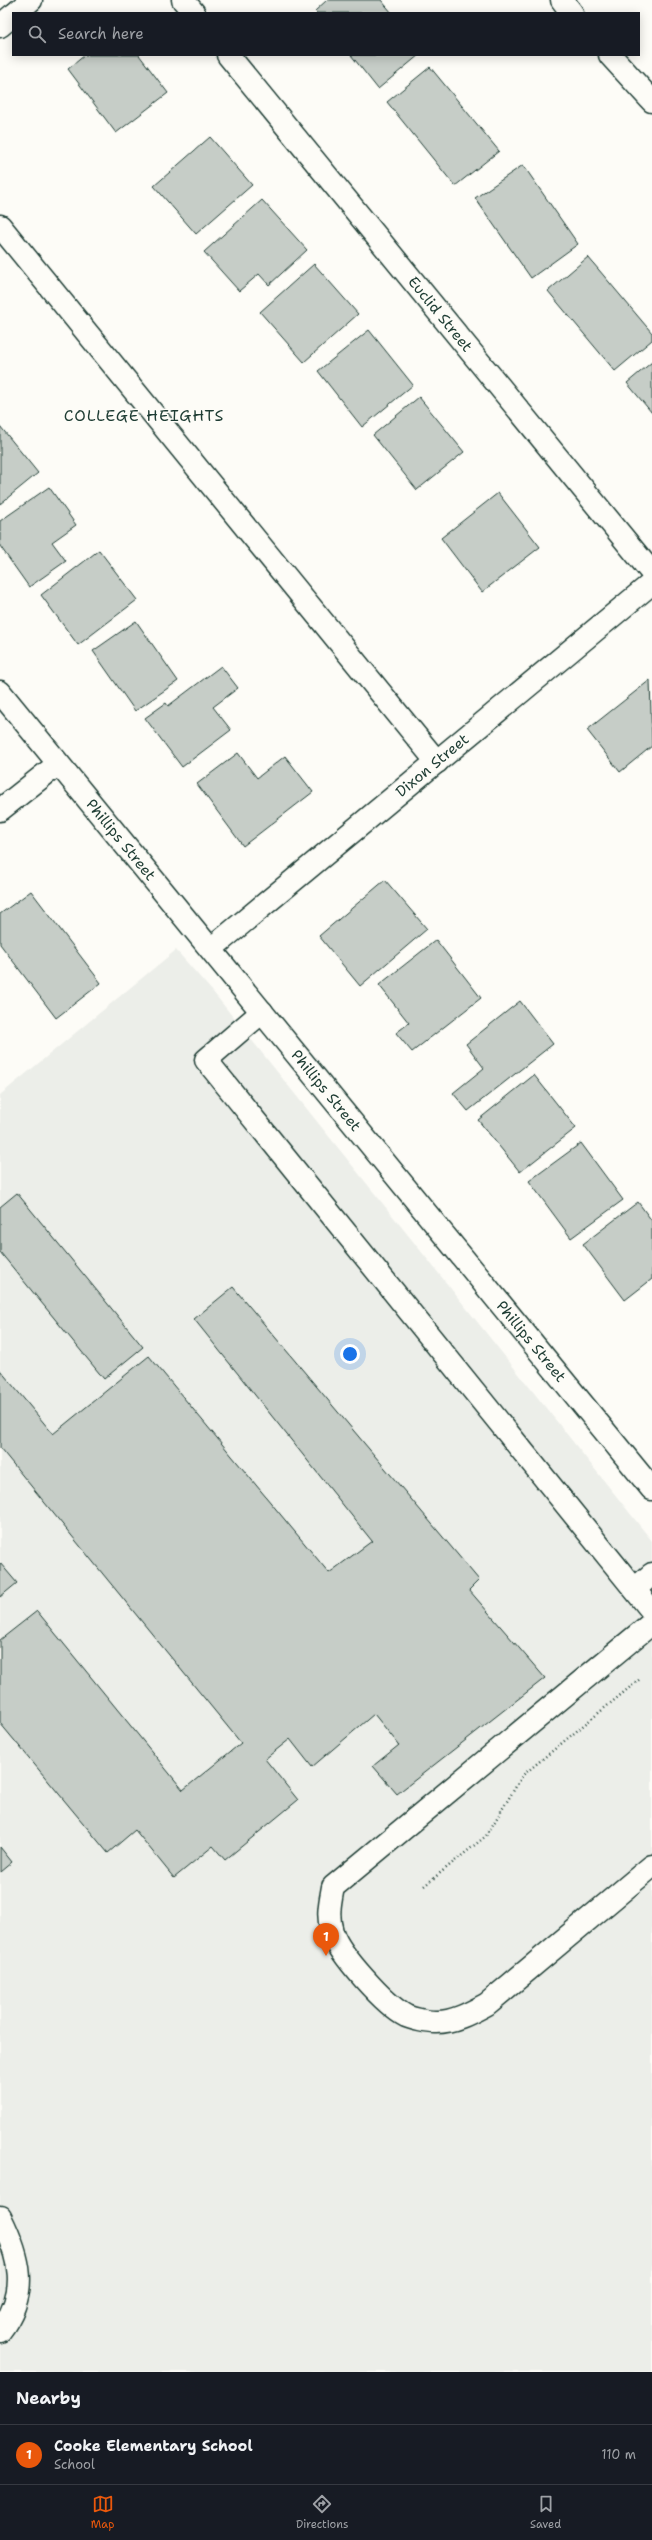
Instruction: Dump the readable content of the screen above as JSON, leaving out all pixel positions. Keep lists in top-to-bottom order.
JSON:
{
  "streets": {
    "street": ["Euclid Street", "Dixon Street", "Phillips Street"]
  },
  "crossings": [
    ["Dixon Street", "Phillips Street"]
  ],
  "districts": ["COLLEGE HEIGHTS"],
  "page": {
    "search": "Search here",
    "pins": "1",
    "heading": "Nearby",
    "list": [
      {
        "mark": "1",
        "name": "Cooke Elementary School",
        "note": "School",
        "value": "110 m"
      }
    ],
    "nav": ["Map", "Directions", "Saved"]
  }
}
